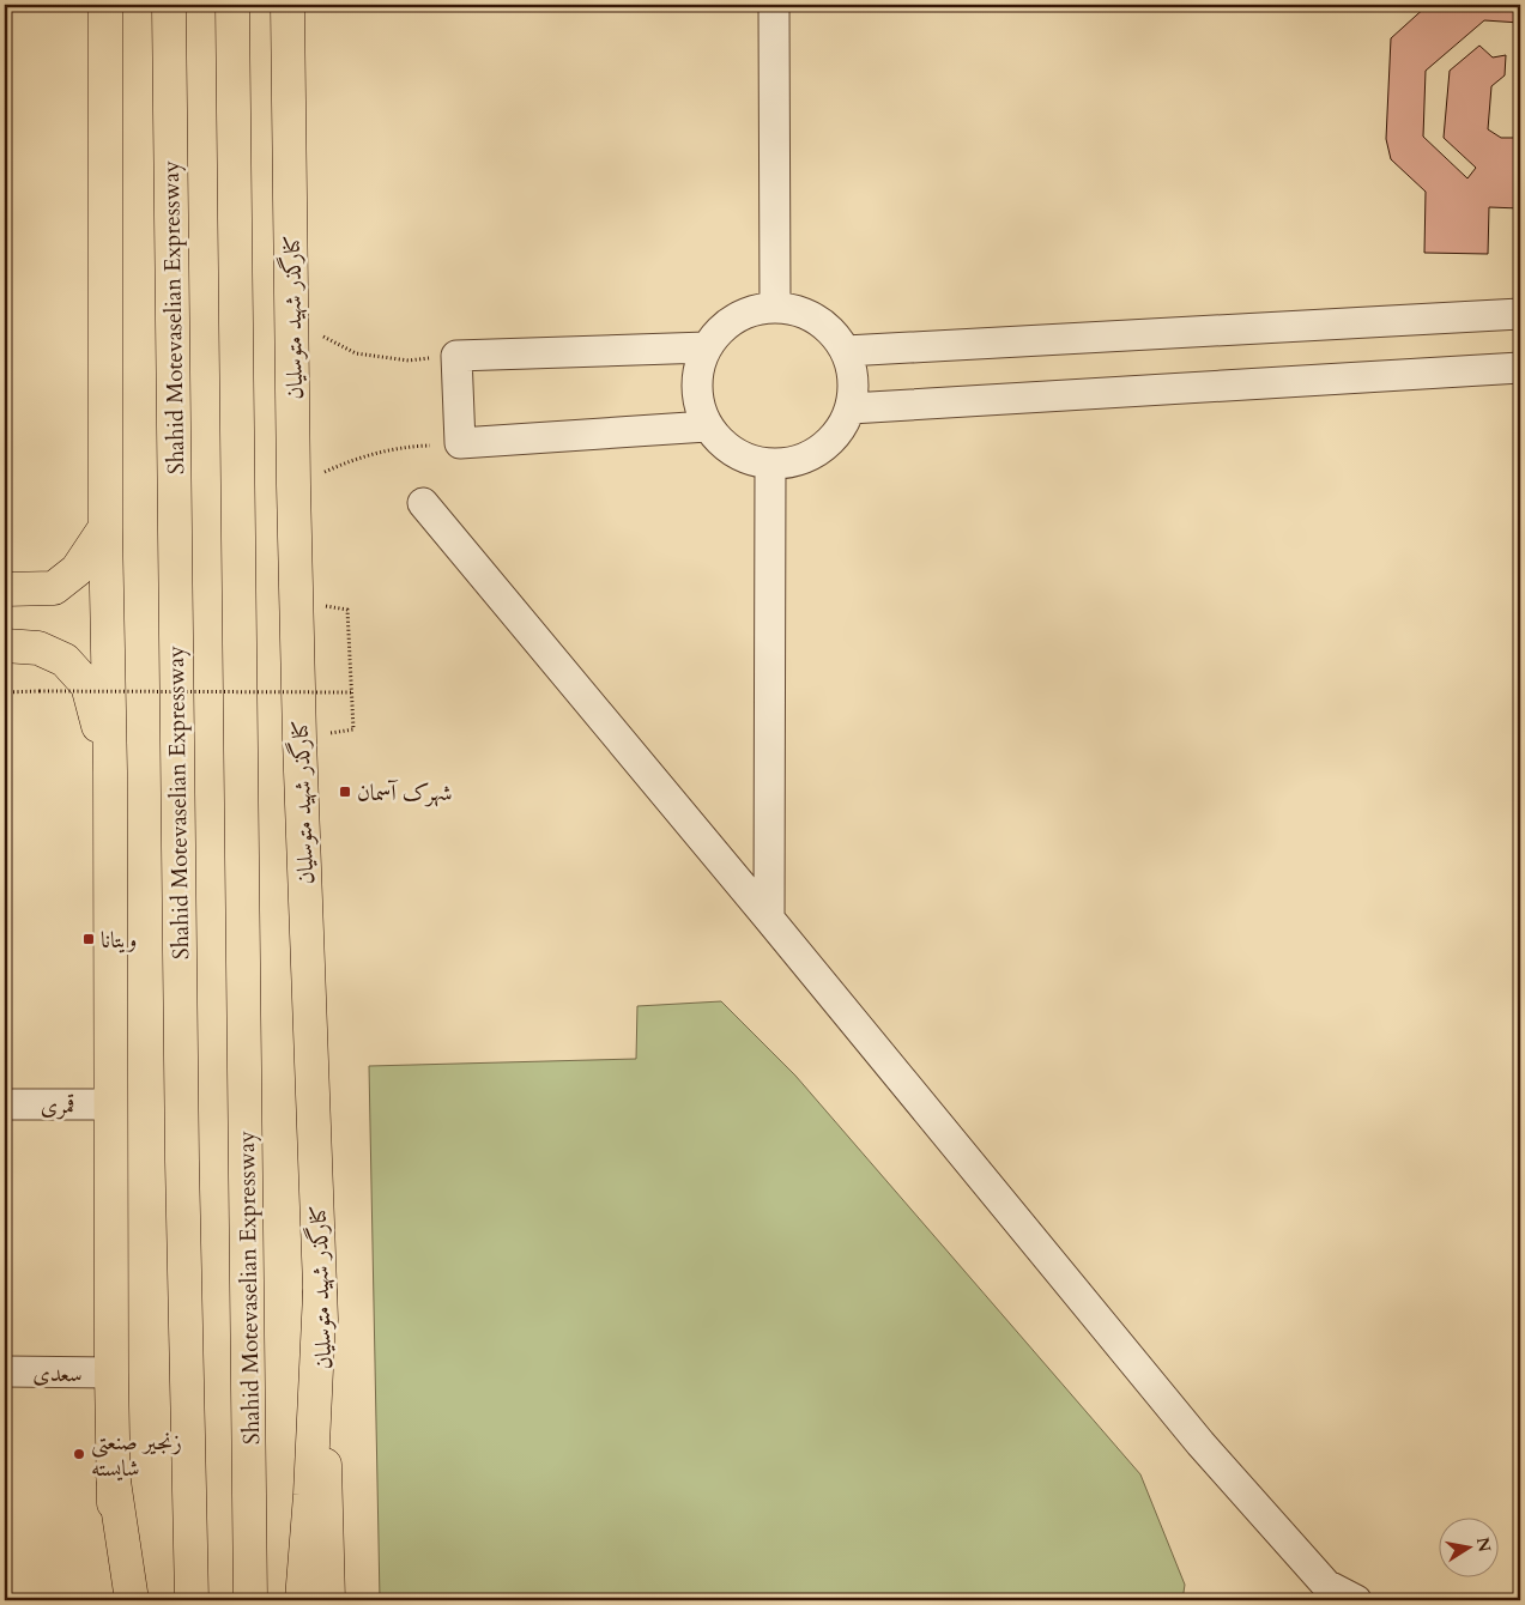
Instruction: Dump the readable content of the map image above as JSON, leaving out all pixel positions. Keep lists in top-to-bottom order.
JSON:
{
  "streets": {
    "main road": ["Shahid Motevaselian Expressway", "کنارگذر شهید متوسلیان"],
    "street": ["قمری", "سعدی"]
  },
  "places": {
    "transit": ["شهرک آسمان", "ویتانا"],
    "other": ["زنجیر صنعتی شایسته"]
  },
  "north": "right"
}
